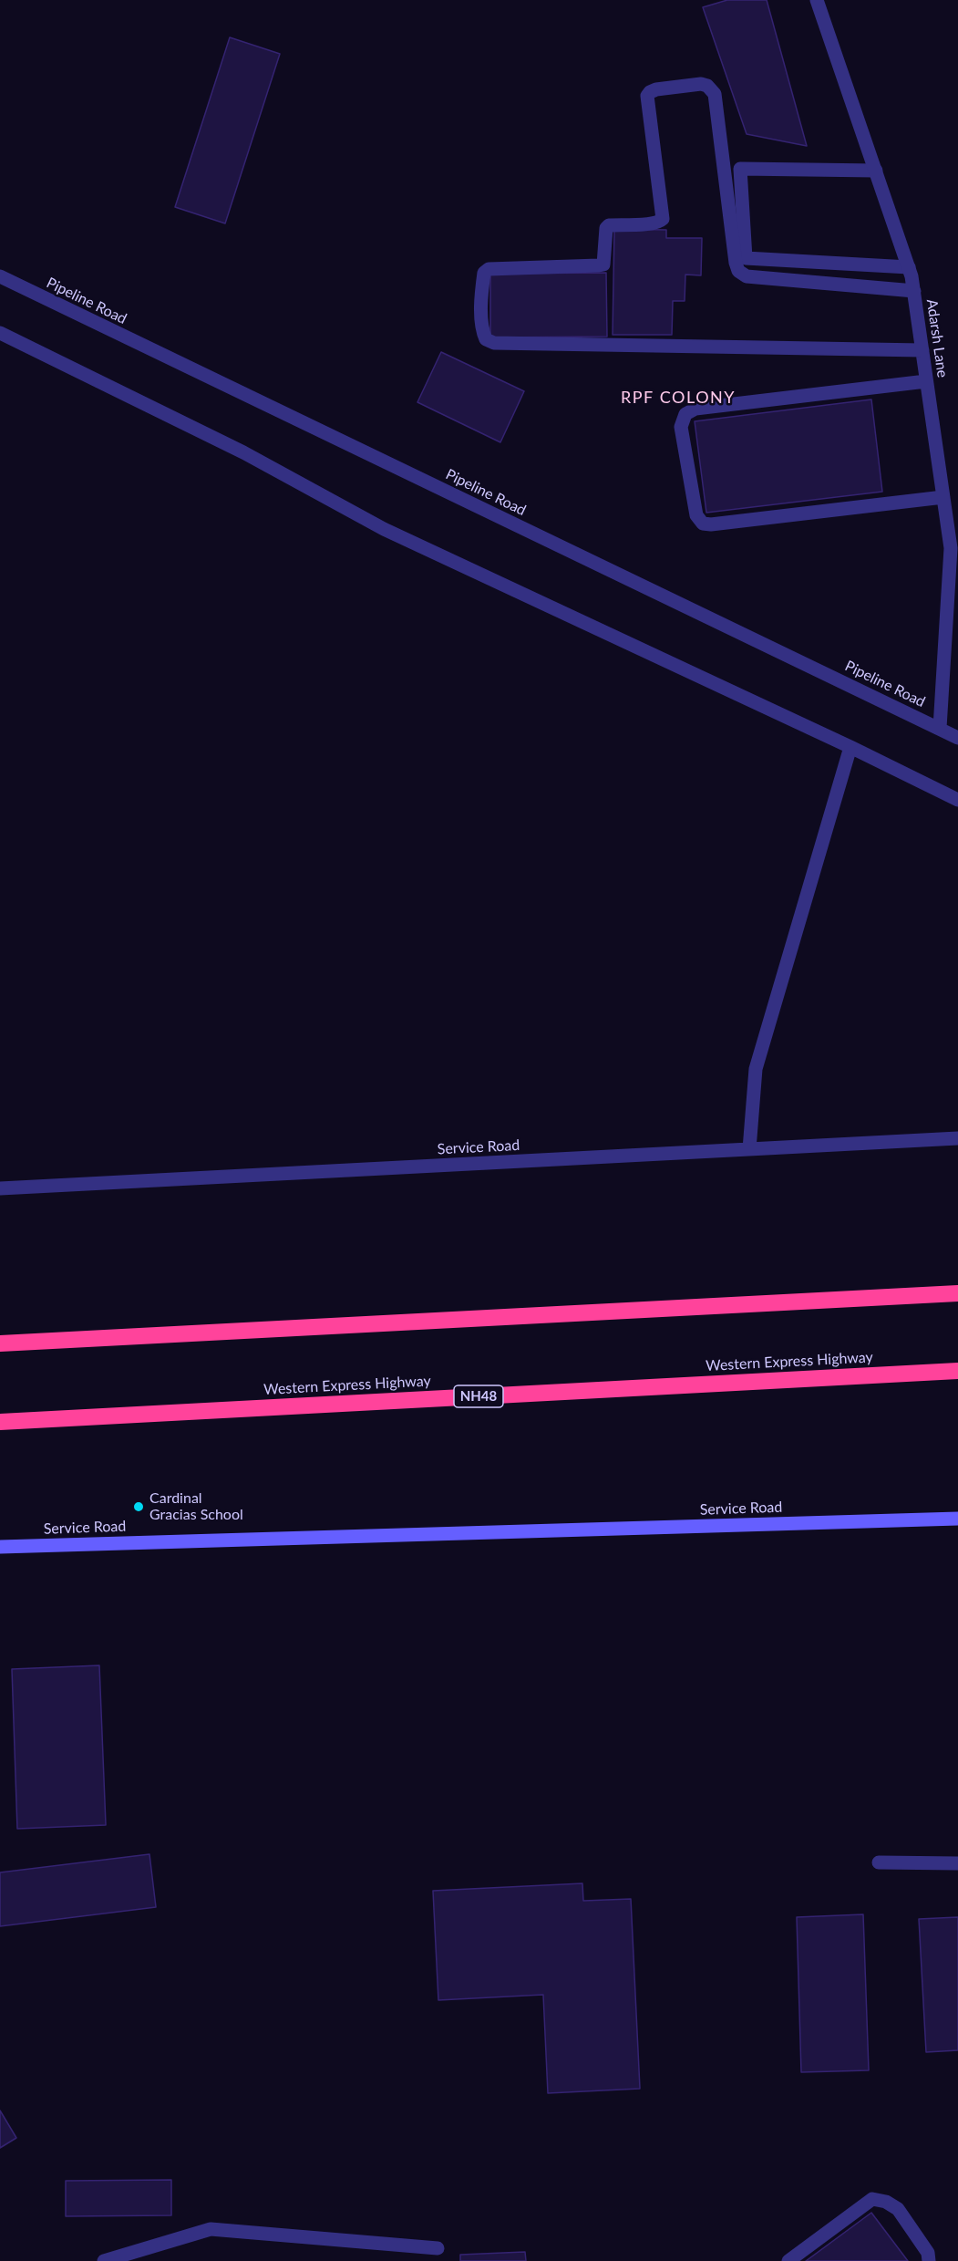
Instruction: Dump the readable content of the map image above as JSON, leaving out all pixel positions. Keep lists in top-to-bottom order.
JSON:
{
  "streets": {
    "highway": ["Western Express Highway", "NH48"],
    "street": ["Pipeline Road", "Adarsh Lane", "Service Road"]
  },
  "crossings": [
    ["Pipeline Road", "Adarsh Lane"]
  ],
  "districts": ["RPF COLONY"],
  "places": ["Cardinal Gracias School"]
}
